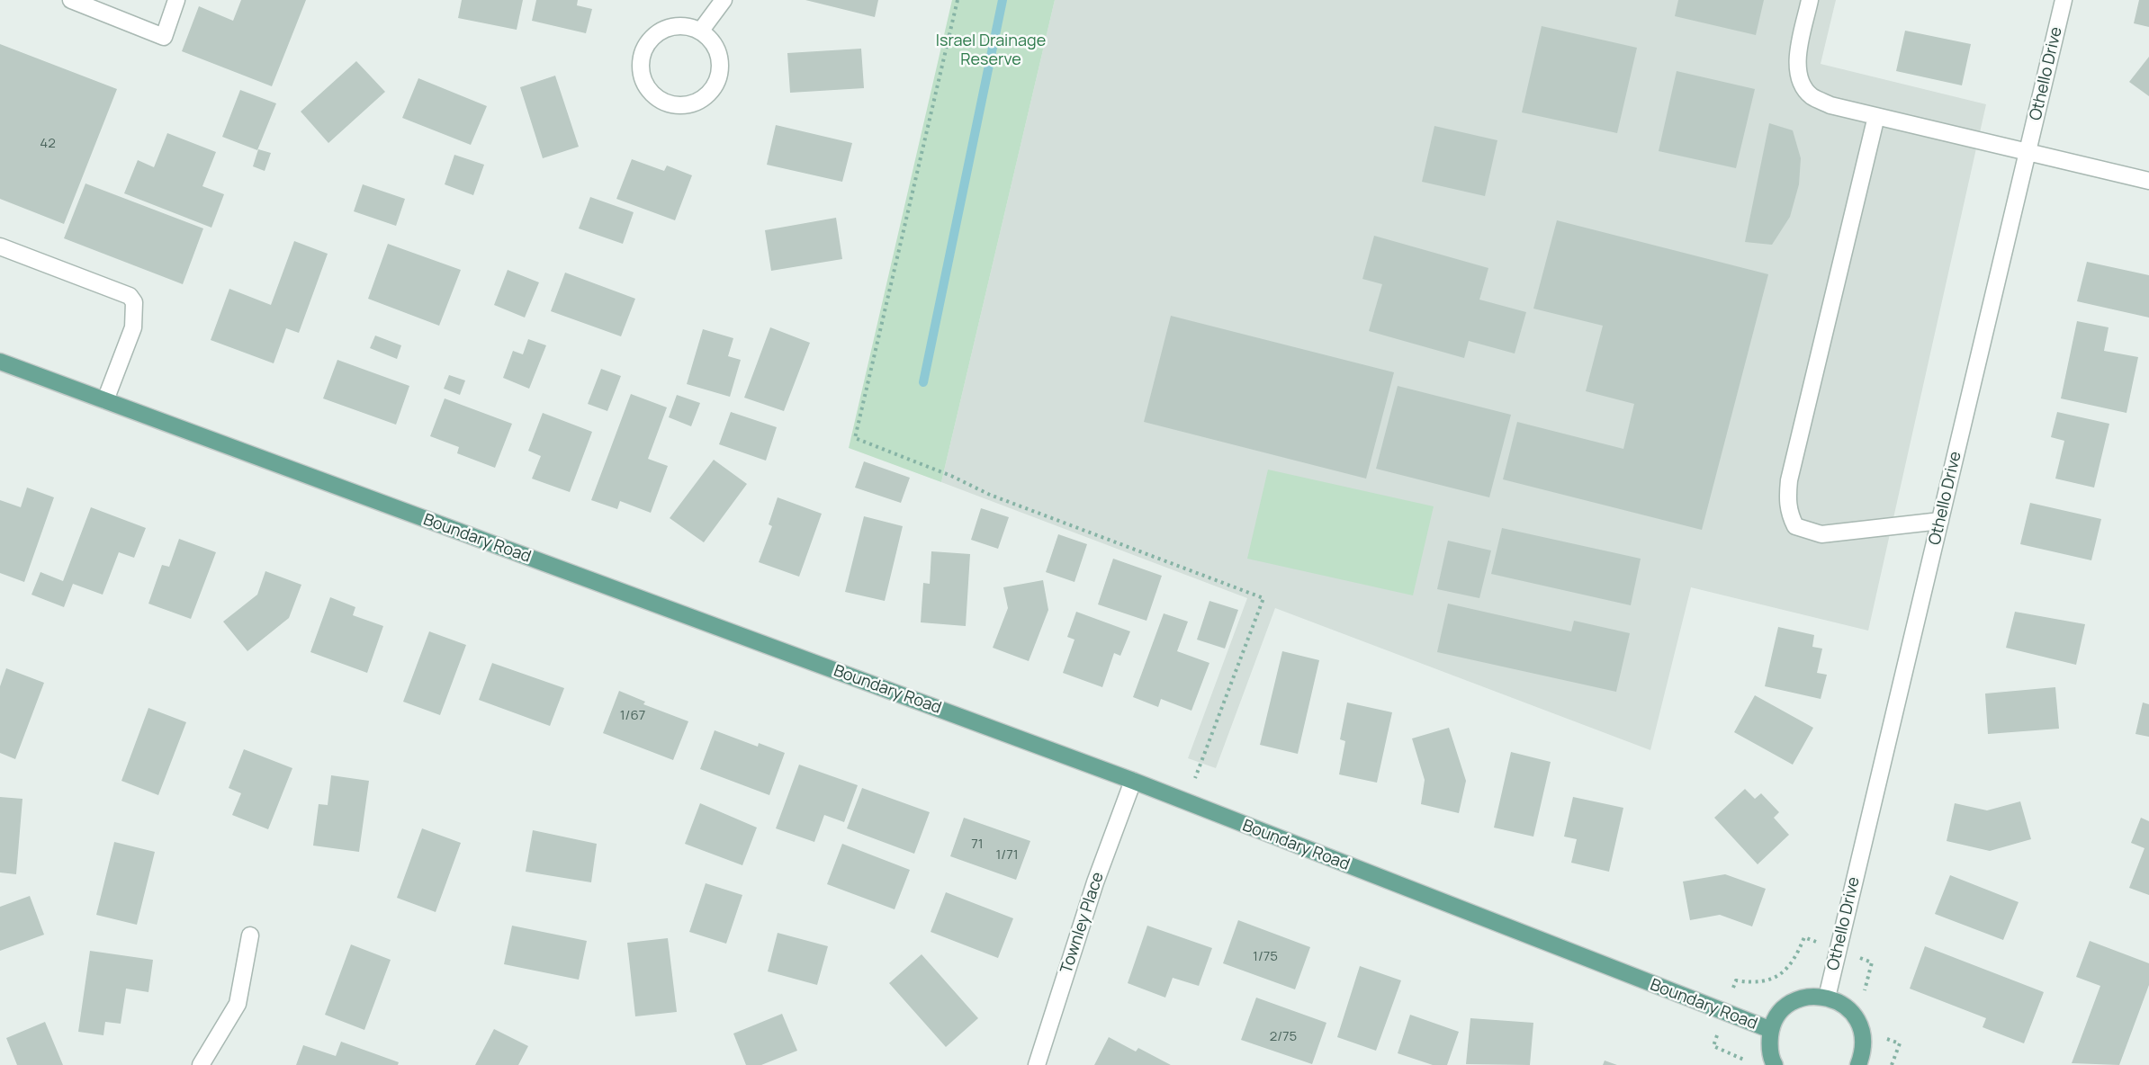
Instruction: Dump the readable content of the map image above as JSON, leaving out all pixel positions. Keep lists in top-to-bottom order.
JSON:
{
  "streets": {
    "main road": ["Boundary Road"],
    "street": ["Othello Drive", "Townley Place"]
  },
  "crossings": [
    ["Othello Drive", "Boundary Road"],
    ["Boundary Road", "Townley Place"]
  ],
  "parks": ["Israel Drainage Reserve"],
  "house_numbers": [
    "42",
    "1/67",
    "71",
    "1/71",
    "1/75",
    "2/75"
  ]
}
